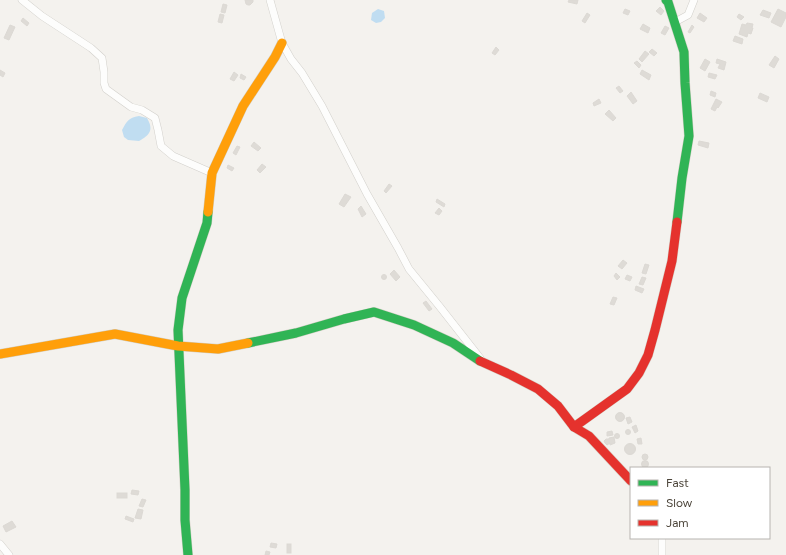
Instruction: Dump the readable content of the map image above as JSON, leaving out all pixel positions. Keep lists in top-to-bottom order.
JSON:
{
  "legend": ["Fast", "Slow", "Jam"]
}
